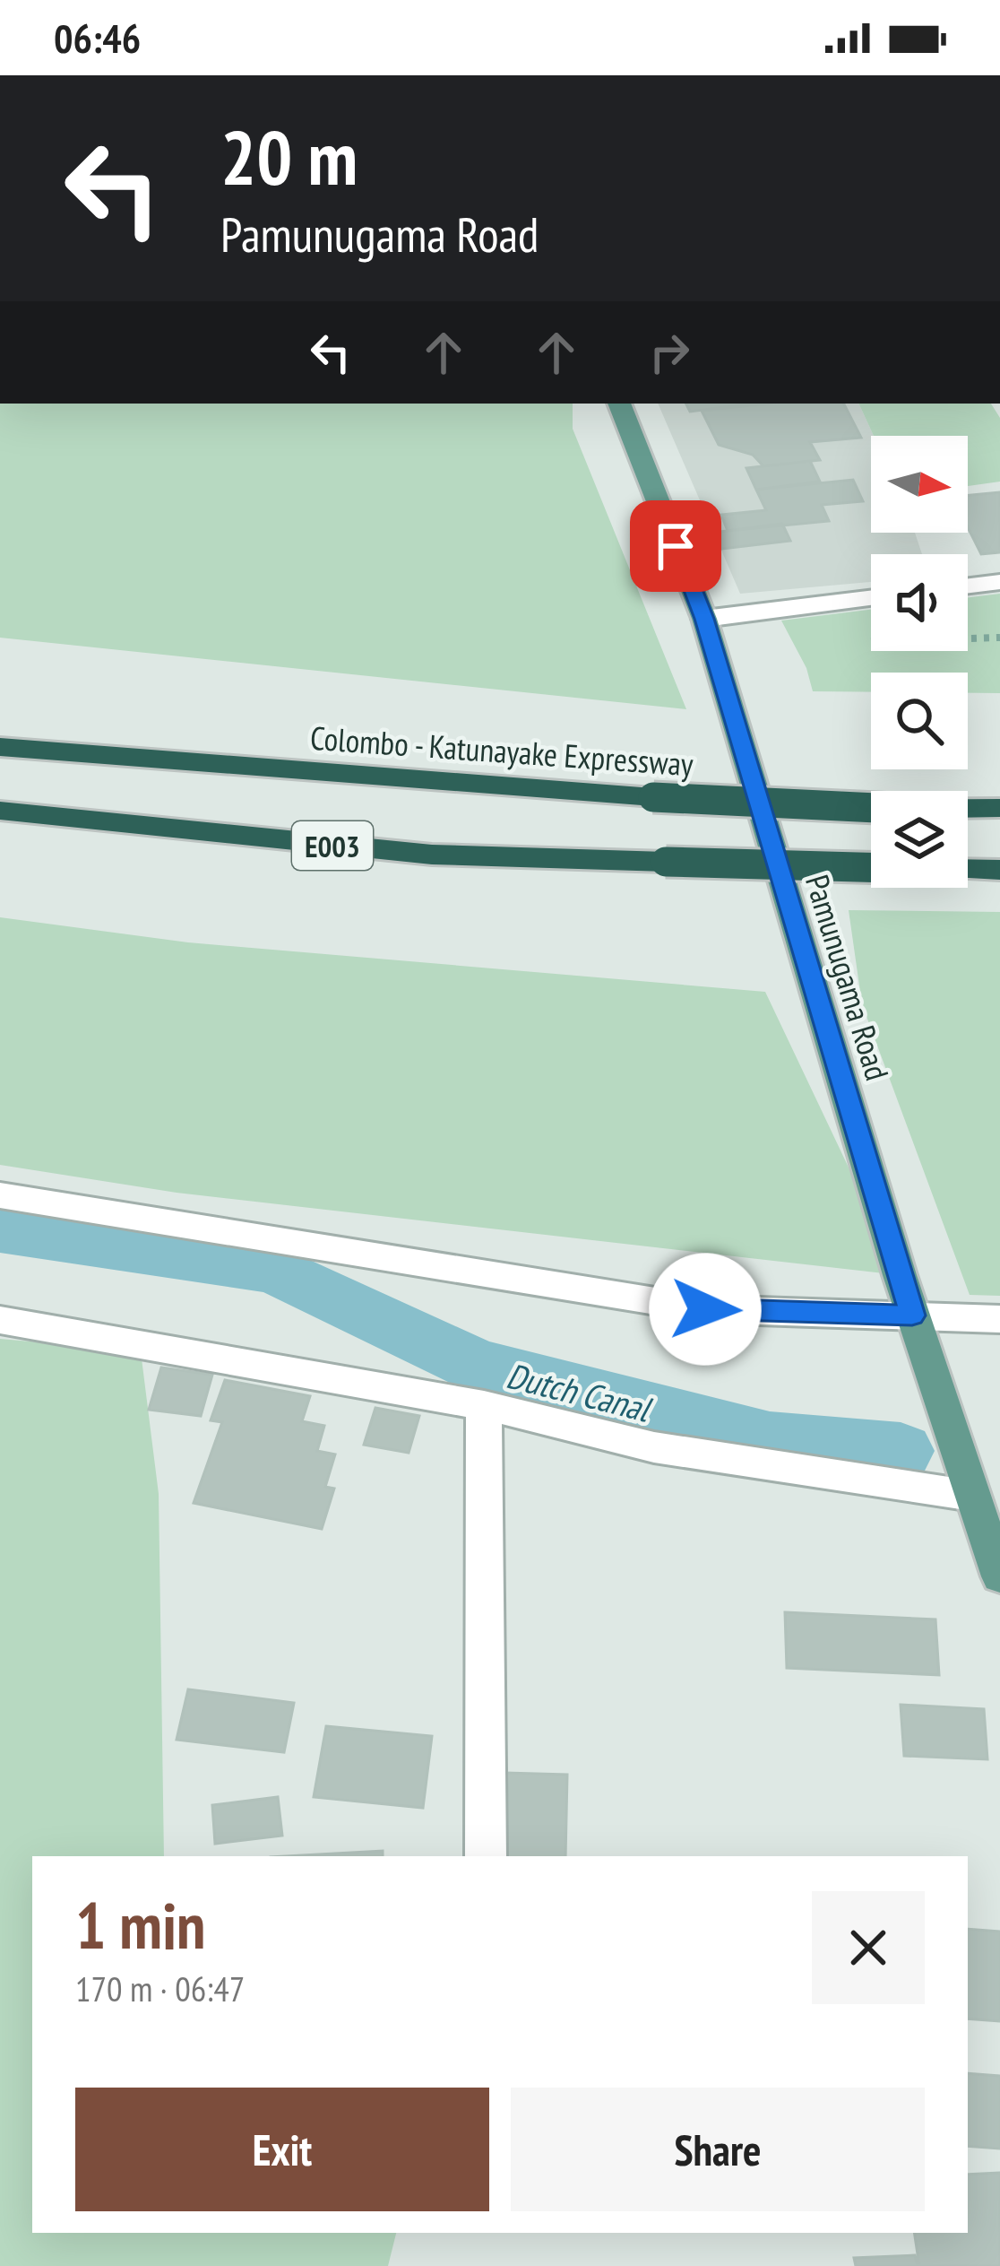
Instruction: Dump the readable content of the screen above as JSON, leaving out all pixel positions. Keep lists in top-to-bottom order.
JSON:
{
  "streets": {
    "highway": ["Colombo - Katunayake Expressway", "E003"],
    "main road": ["Pamunugama Road"]
  },
  "water": ["Dutch Canal"],
  "north": "right",
  "page": {
    "status": "06:46",
    "turn": ["20 m", "Pamunugama Road"],
    "heading": ["1 min", "170 m · 06:47"],
    "buttons": ["Exit", "Share"]
  }
}
